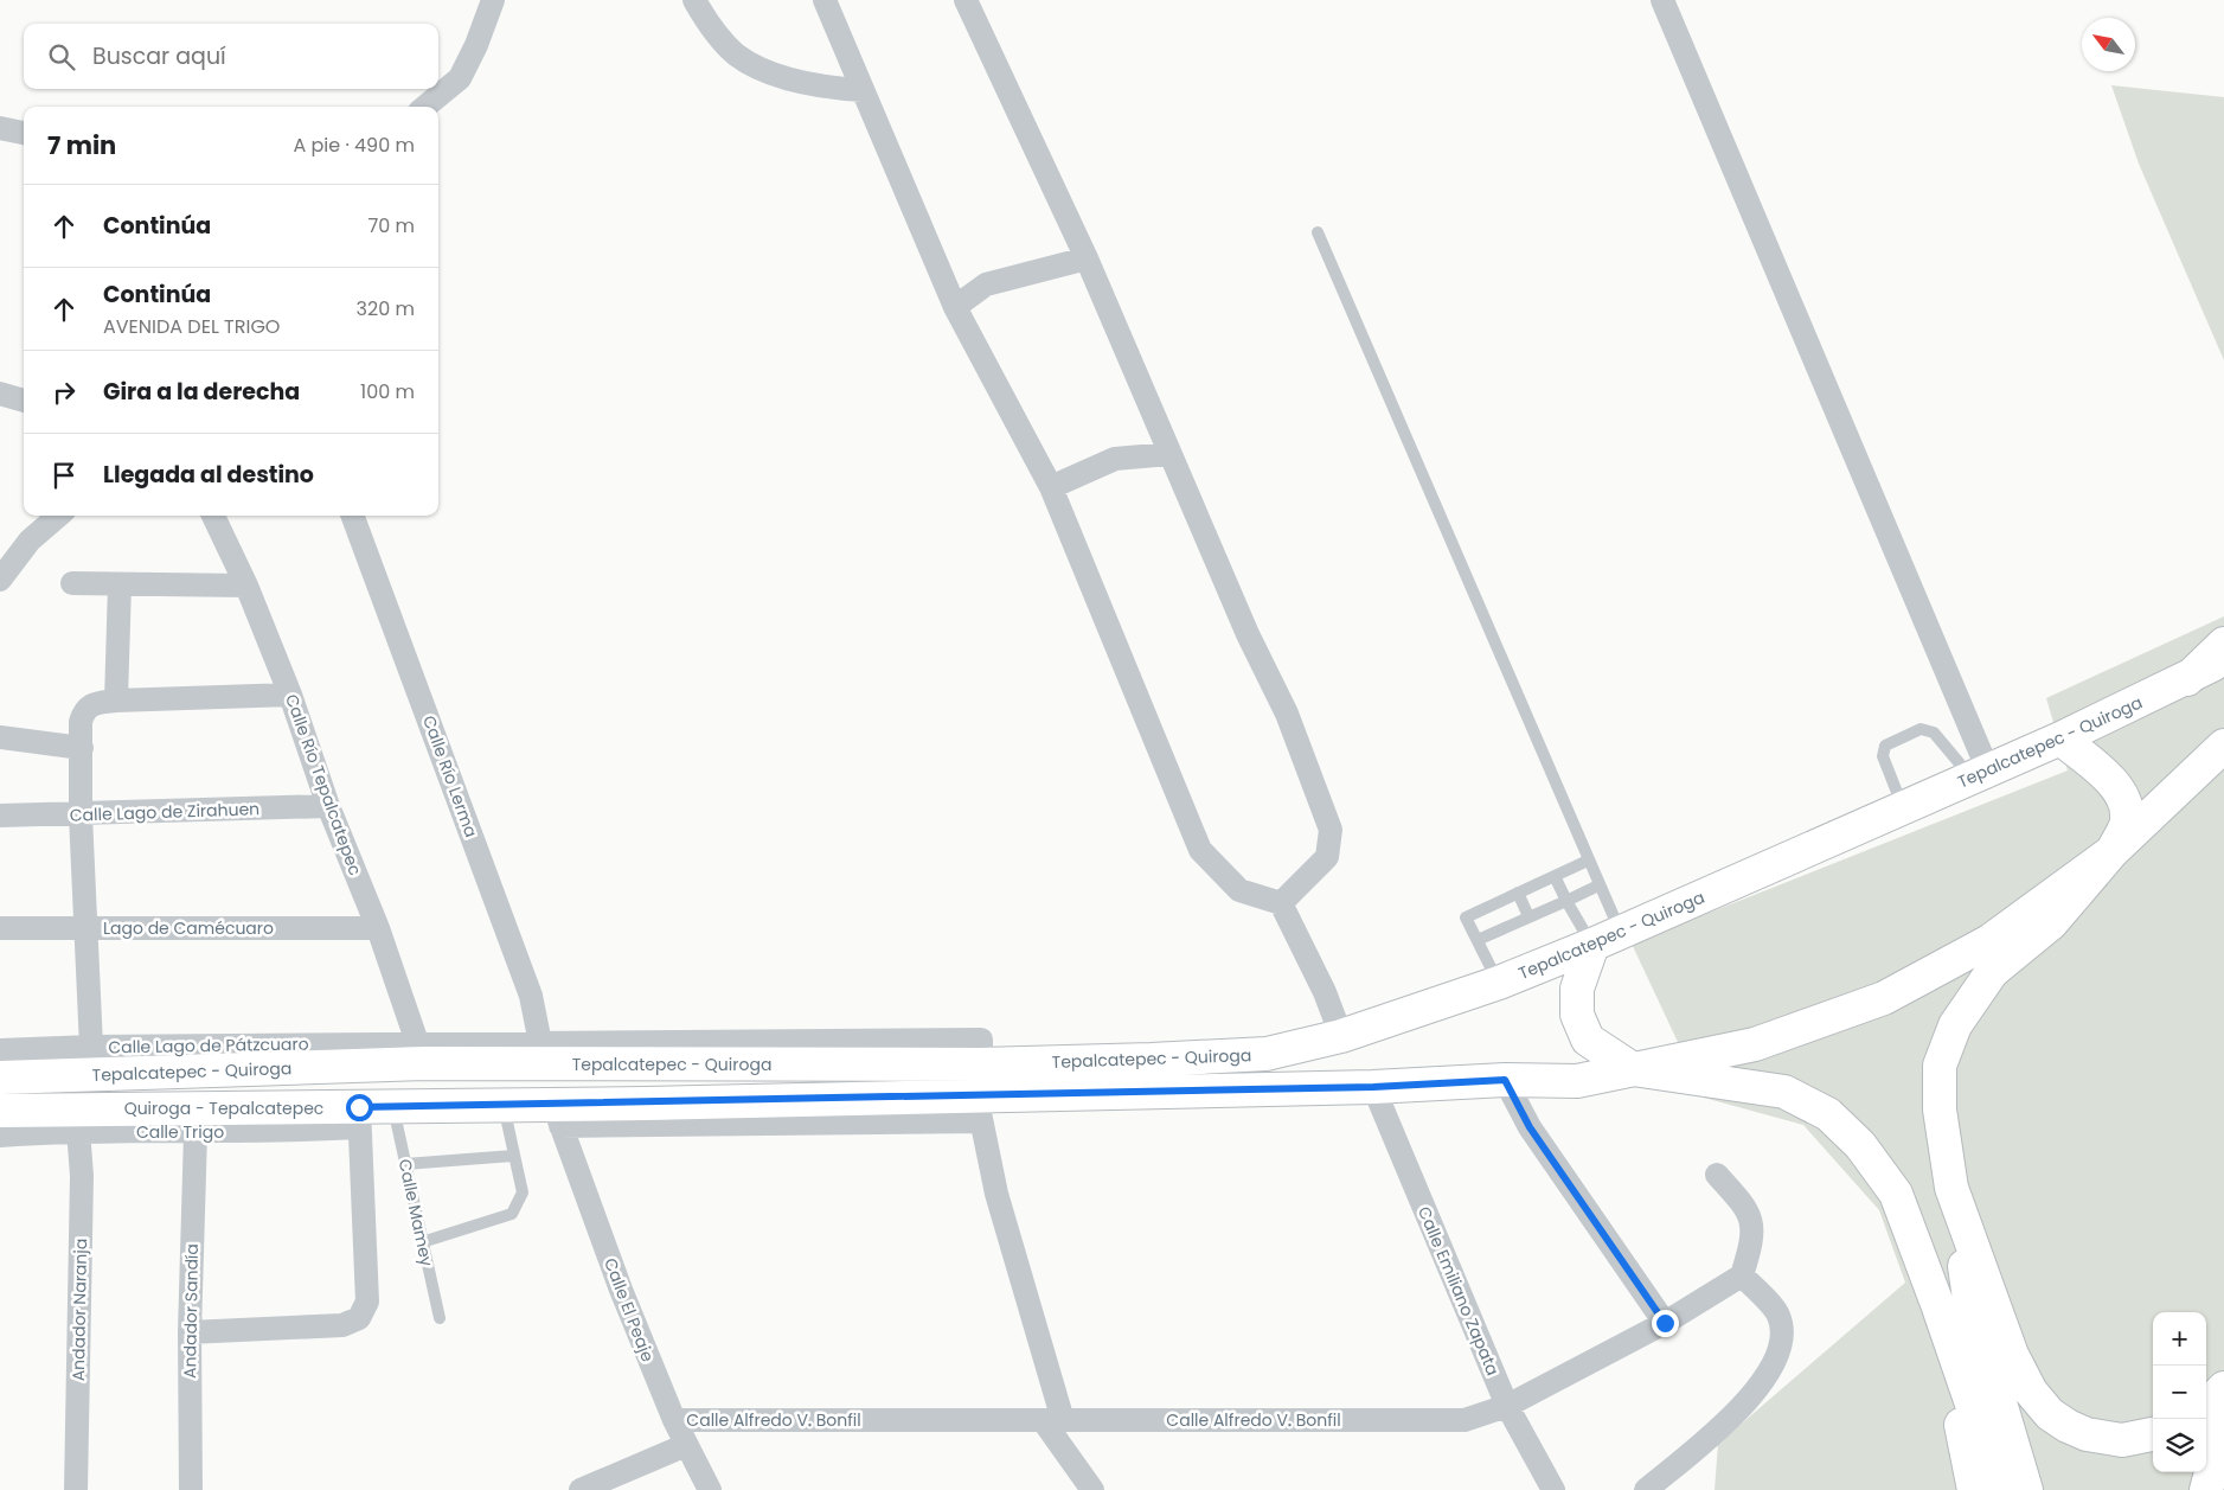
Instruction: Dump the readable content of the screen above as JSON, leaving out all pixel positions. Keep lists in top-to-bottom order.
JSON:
{
  "streets": {
    "main road": ["Tepalcatepec - Quiroga", "Quiroga - Tepalcatepec"],
    "street": [
      "Calle Río Lerma",
      "Calle Río Tepalcatepec",
      "Calle Lago de Zirahuen",
      "Lago de Camécuaro",
      "Calle Lago de Pátzcuaro",
      "Calle Trigo",
      "Calle Emiliano Zapata",
      "Andador Naranja",
      "Calle El Peaje",
      "Andador Sandía",
      "Calle Alfredo V. Bonfil"
    ],
    "lane": ["Calle Mamey"]
  },
  "crossings": [
    ["Tepalcatepec - Quiroga", "Calle Río Tepalcatepec"],
    ["Tepalcatepec - Quiroga", "Calle Lago de Pátzcuaro"],
    ["Calle Río Lerma", "Calle Lago de Pátzcuaro"],
    ["Calle Río Tepalcatepec", "Calle Lago de Zirahuen"],
    ["Calle Río Tepalcatepec", "Lago de Camécuaro"],
    ["Calle Río Tepalcatepec", "Calle Lago de Pátzcuaro"],
    ["Quiroga - Tepalcatepec", "Calle Trigo"],
    ["Quiroga - Tepalcatepec", "Calle Mamey"],
    ["Quiroga - Tepalcatepec", "Calle Emiliano Zapata"],
    ["Quiroga - Tepalcatepec", "Calle El Peaje"],
    ["Calle Trigo", "Andador Naranja"],
    ["Calle Trigo", "Andador Sandía"],
    ["Calle Emiliano Zapata", "Calle Alfredo V. Bonfil"],
    ["Calle El Peaje", "Calle Alfredo V. Bonfil"]
  ],
  "north": "top left",
  "page": {
    "search": "Buscar aquí",
    "heading": ["7 min", "A pie · 490 m"],
    "list": [
      ["Continúa", "70 m"],
      ["Continúa", "AVENIDA DEL TRIGO", "320 m"],
      ["Gira a la derecha", "100 m"],
      "Llegada al destino"
    ],
    "map_buttons": ["+", "−"]
  }
}
